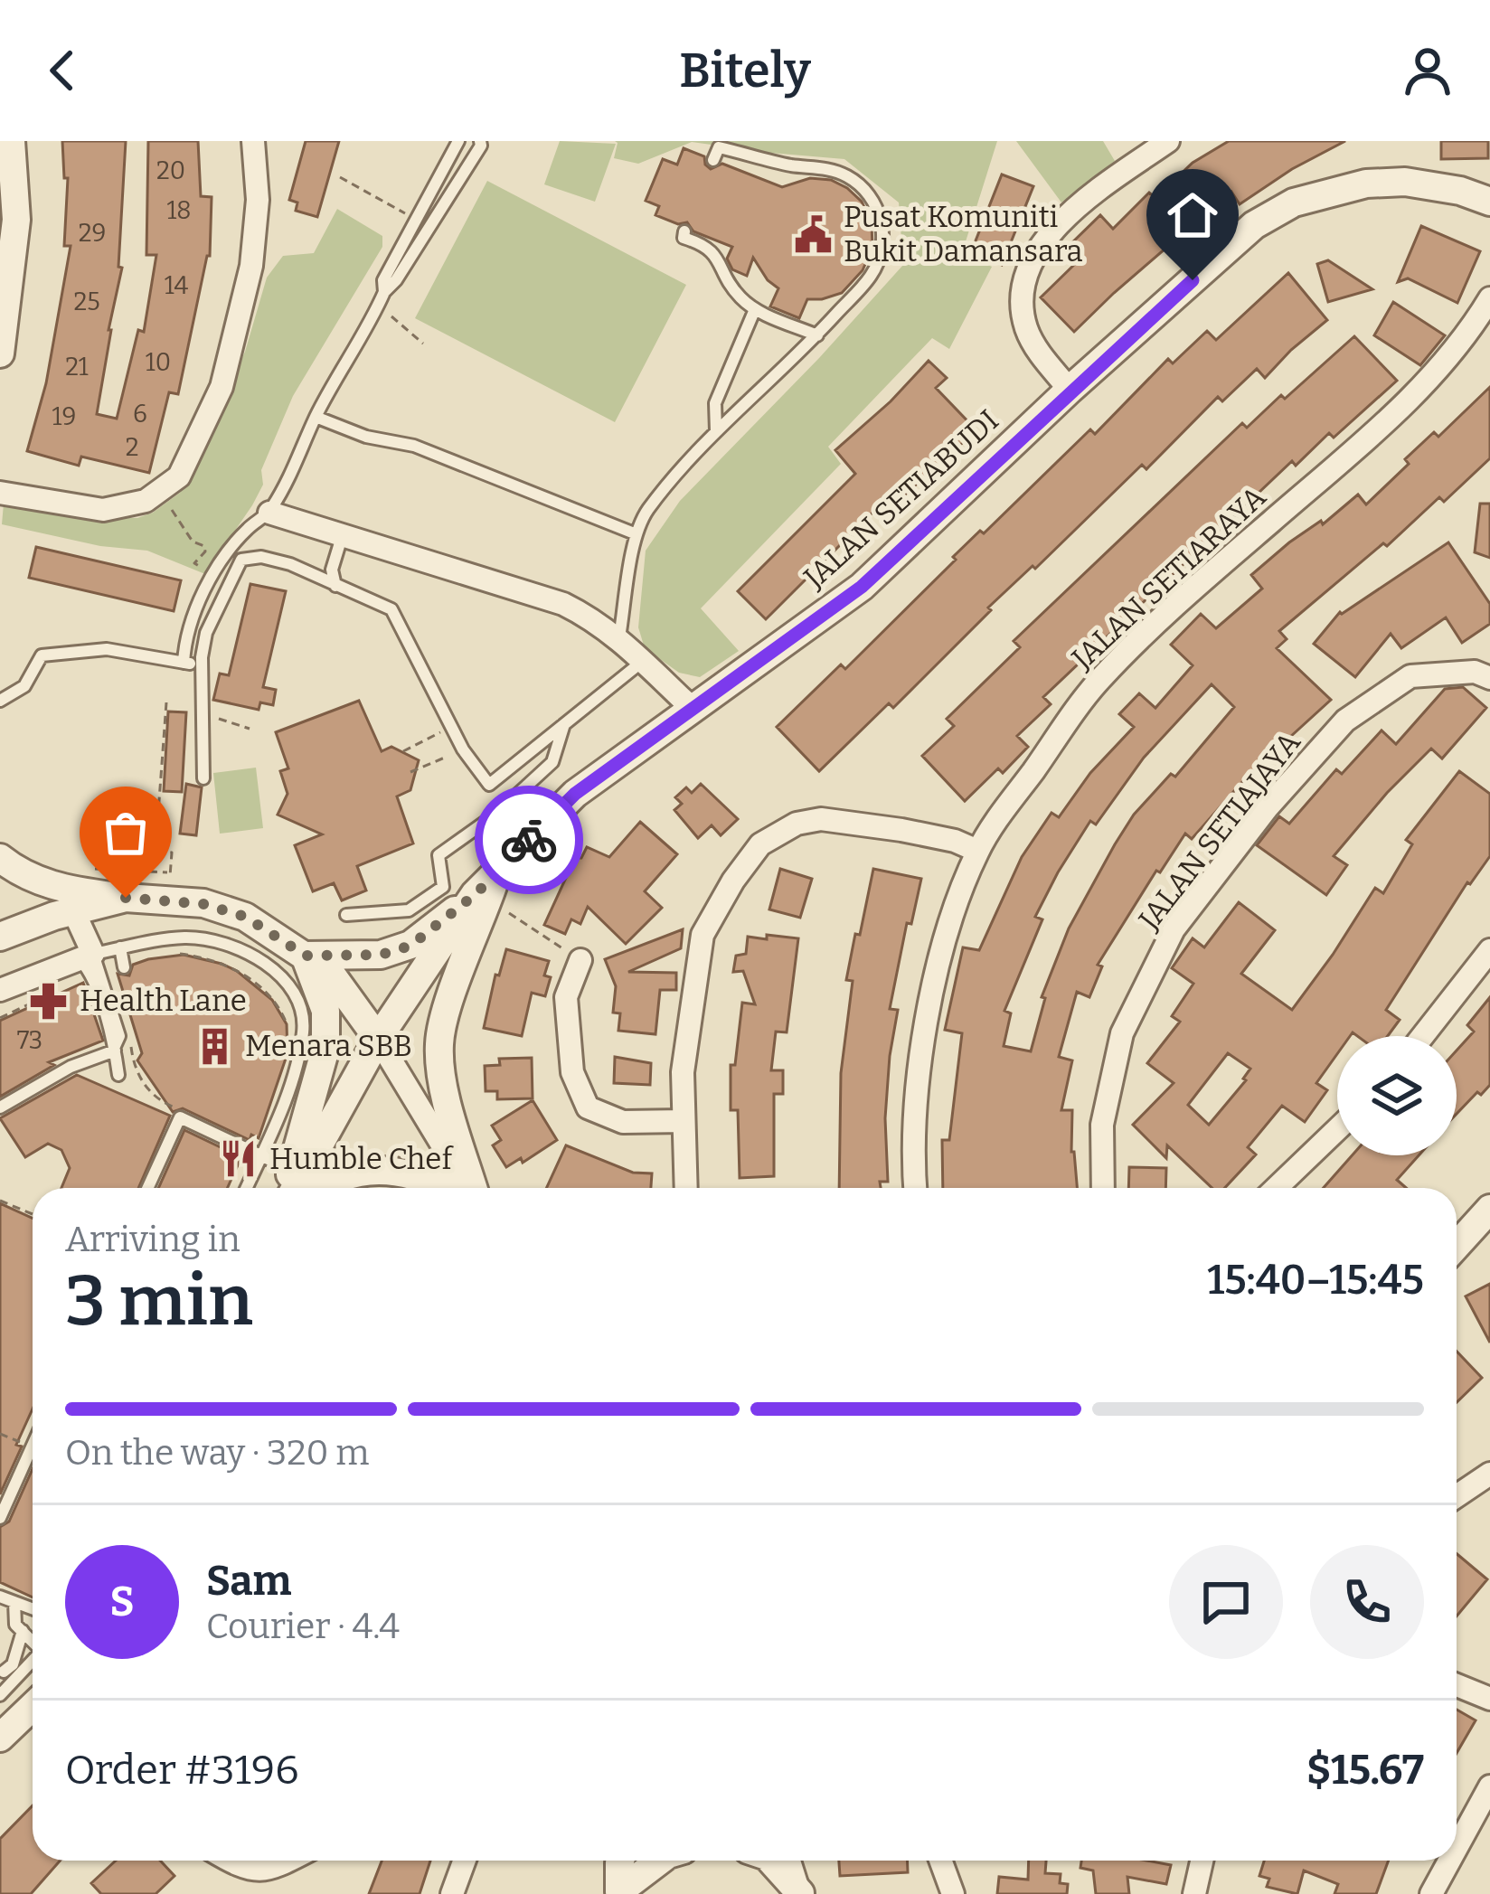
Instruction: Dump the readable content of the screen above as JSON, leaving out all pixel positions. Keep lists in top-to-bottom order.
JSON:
{
  "streets": {
    "street": ["JALAN SETIABUDI", "JALAN SETIARAYA", "JALAN SETIAJAYA"]
  },
  "places": {
    "public building": ["Pusat Komuniti Bukit Damansara"],
    "pharmacy": ["Health Lane"],
    "building": ["Menara SBB"],
    "restaurant": ["Humble Chef"]
  },
  "house_numbers": [
    "20",
    "18",
    "29",
    "14",
    "25",
    "10",
    "21",
    "6",
    "19",
    "2",
    "73"
  ],
  "page": {
    "header": "Bitely",
    "heading": ["3 min", "Arriving in", "15:40–15:45"],
    "panel": [
      "Sam",
      "Courier · 4.4",
      "Order #3196",
      "$15.67"
    ],
    "bar": "On the way · 320 m",
    "round": "S"
  }
}
